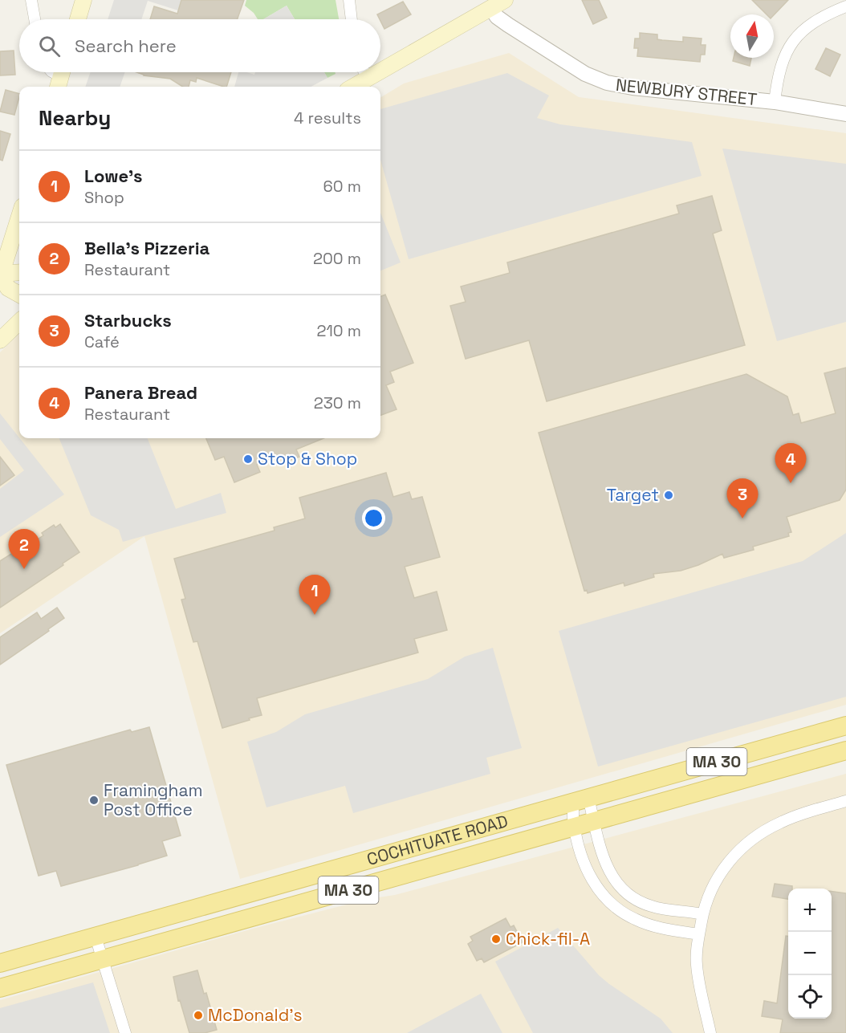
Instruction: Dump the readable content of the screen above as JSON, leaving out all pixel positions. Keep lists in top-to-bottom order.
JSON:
{
  "streets": {
    "main road": ["MA 30", "COCHITUATE ROAD"],
    "street": ["NEWBURY STREET"]
  },
  "places": [
    "Stop & Shop",
    "Target",
    "Framingham Post Office",
    "Chick-fil-A",
    "McDonald's"
  ],
  "north": "top",
  "page": {
    "search": "Search here",
    "heading": ["Nearby", "4 results"],
    "list": [
      {
        "mark": "1",
        "name": "Lowe's",
        "note": "Shop",
        "value": "60 m"
      },
      {
        "mark": "2",
        "name": "Bella's Pizzeria",
        "note": "Restaurant",
        "value": "200 m"
      },
      {
        "mark": "3",
        "name": "Starbucks",
        "note": "Café",
        "value": "210 m"
      },
      {
        "mark": "4",
        "name": "Panera Bread",
        "note": "Restaurant",
        "value": "230 m"
      }
    ],
    "pins": [
      "4",
      "3",
      "2",
      "1"
    ],
    "map_buttons": ["+", "−"]
  }
}
